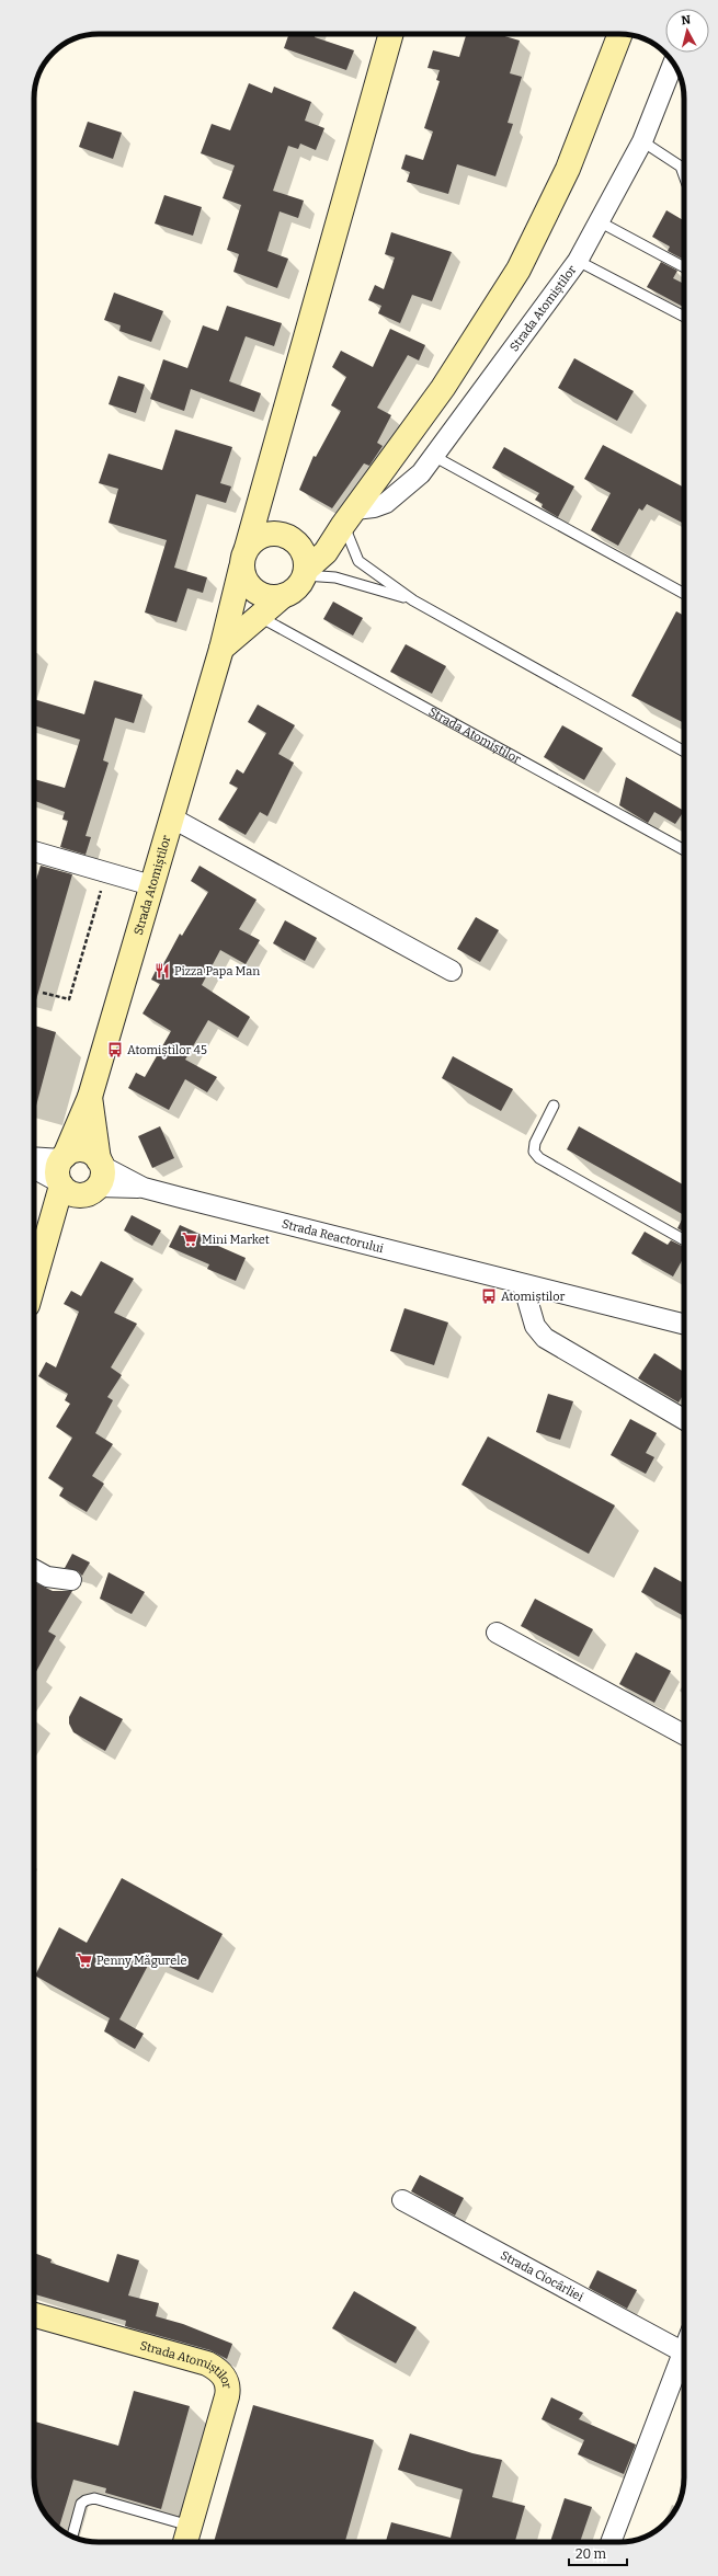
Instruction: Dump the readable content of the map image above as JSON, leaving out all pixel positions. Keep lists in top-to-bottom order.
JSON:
{
  "streets": {
    "main road": ["Strada Atomiștilor"],
    "street": ["Strada Reactorului", "Strada Ciocârliei"]
  },
  "crossings": [
    ["Strada Atomiștilor", "Strada Reactorului"]
  ],
  "places": {
    "restaurant": ["Pizza Papa Man"],
    "bus stop": ["Atomiștilor 45", "Atomiștilor"],
    "supermarket": ["Mini Market", "Penny Măgurele"]
  },
  "scale_bar": "20 m",
  "north": "top"
}
